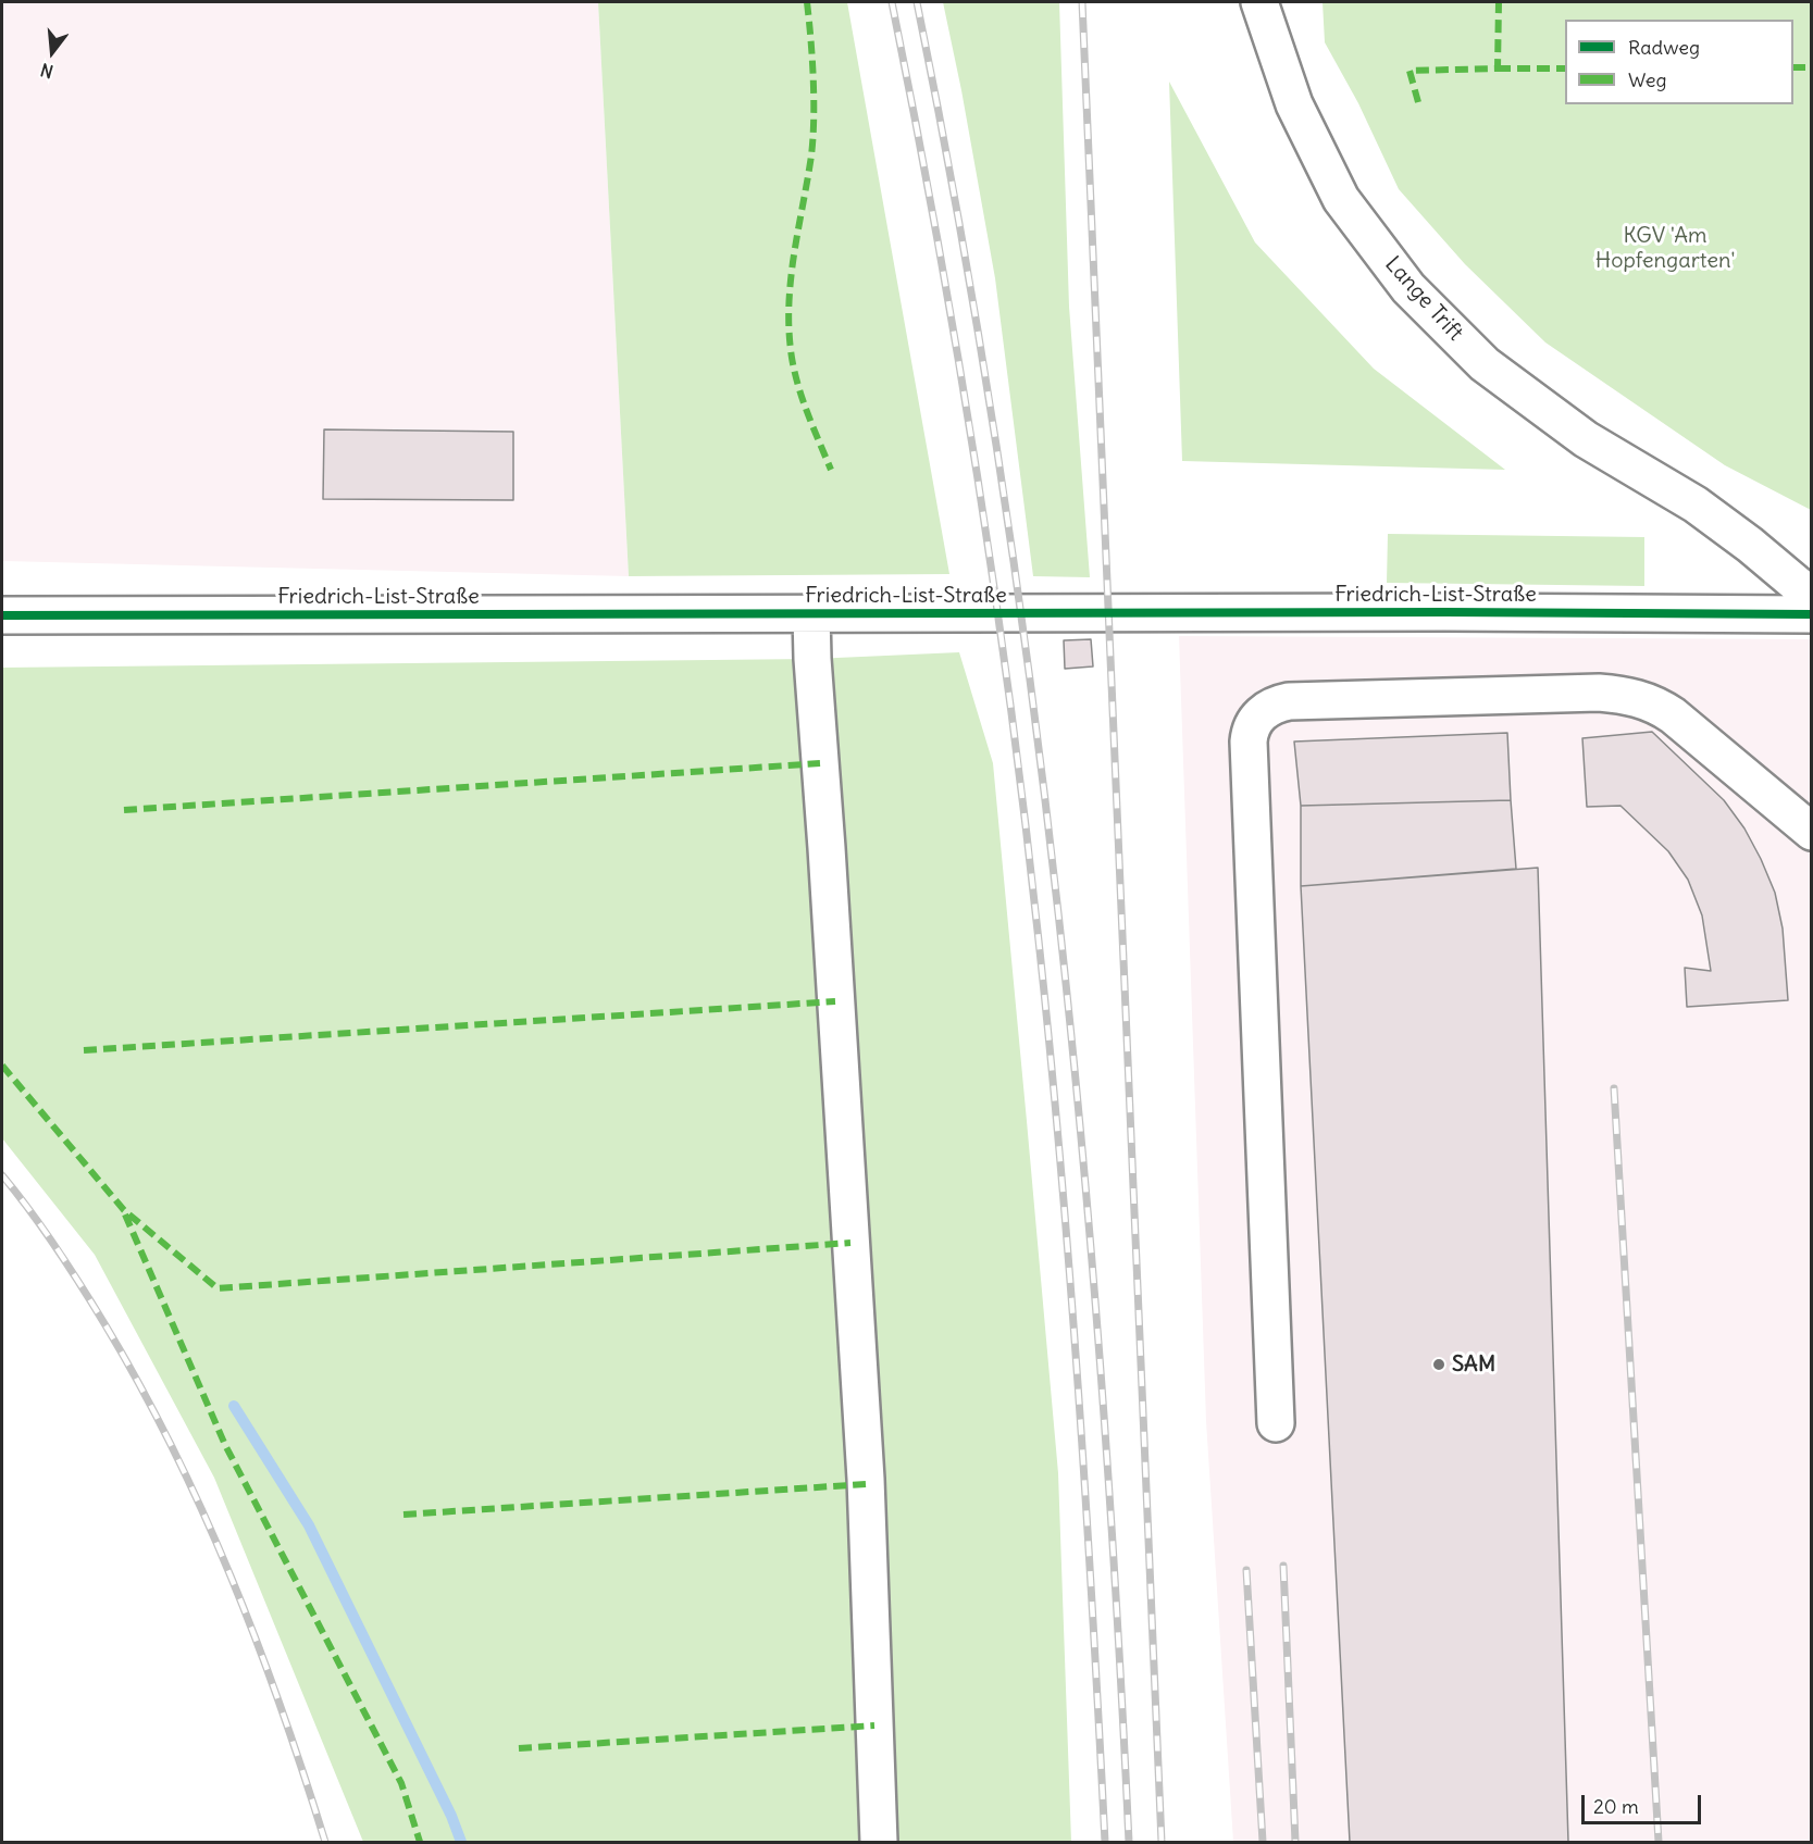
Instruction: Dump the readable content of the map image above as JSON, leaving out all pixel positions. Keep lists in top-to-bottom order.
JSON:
{
  "streets": {
    "street": ["Lange Trift", "Friedrich-List-Straße"]
  },
  "parks": ["KGV 'Am Hopfengarten'"],
  "places": ["SAM"],
  "legend": ["Radweg", "Weg"],
  "scale_bar": "20 m",
  "north": "bottom"
}
